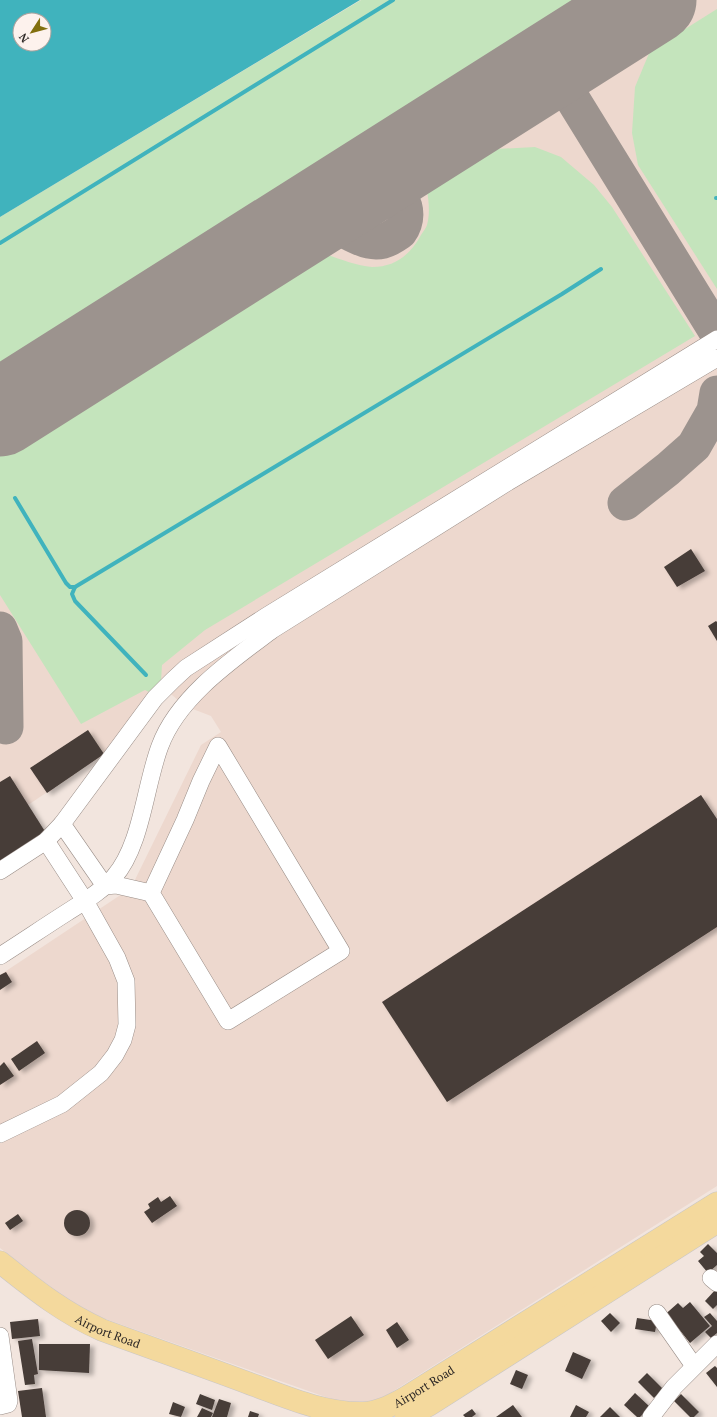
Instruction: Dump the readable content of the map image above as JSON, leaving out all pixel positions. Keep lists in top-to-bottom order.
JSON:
{
  "streets": {
    "main road": ["Airport Road"]
  },
  "north": "bottom left"
}
